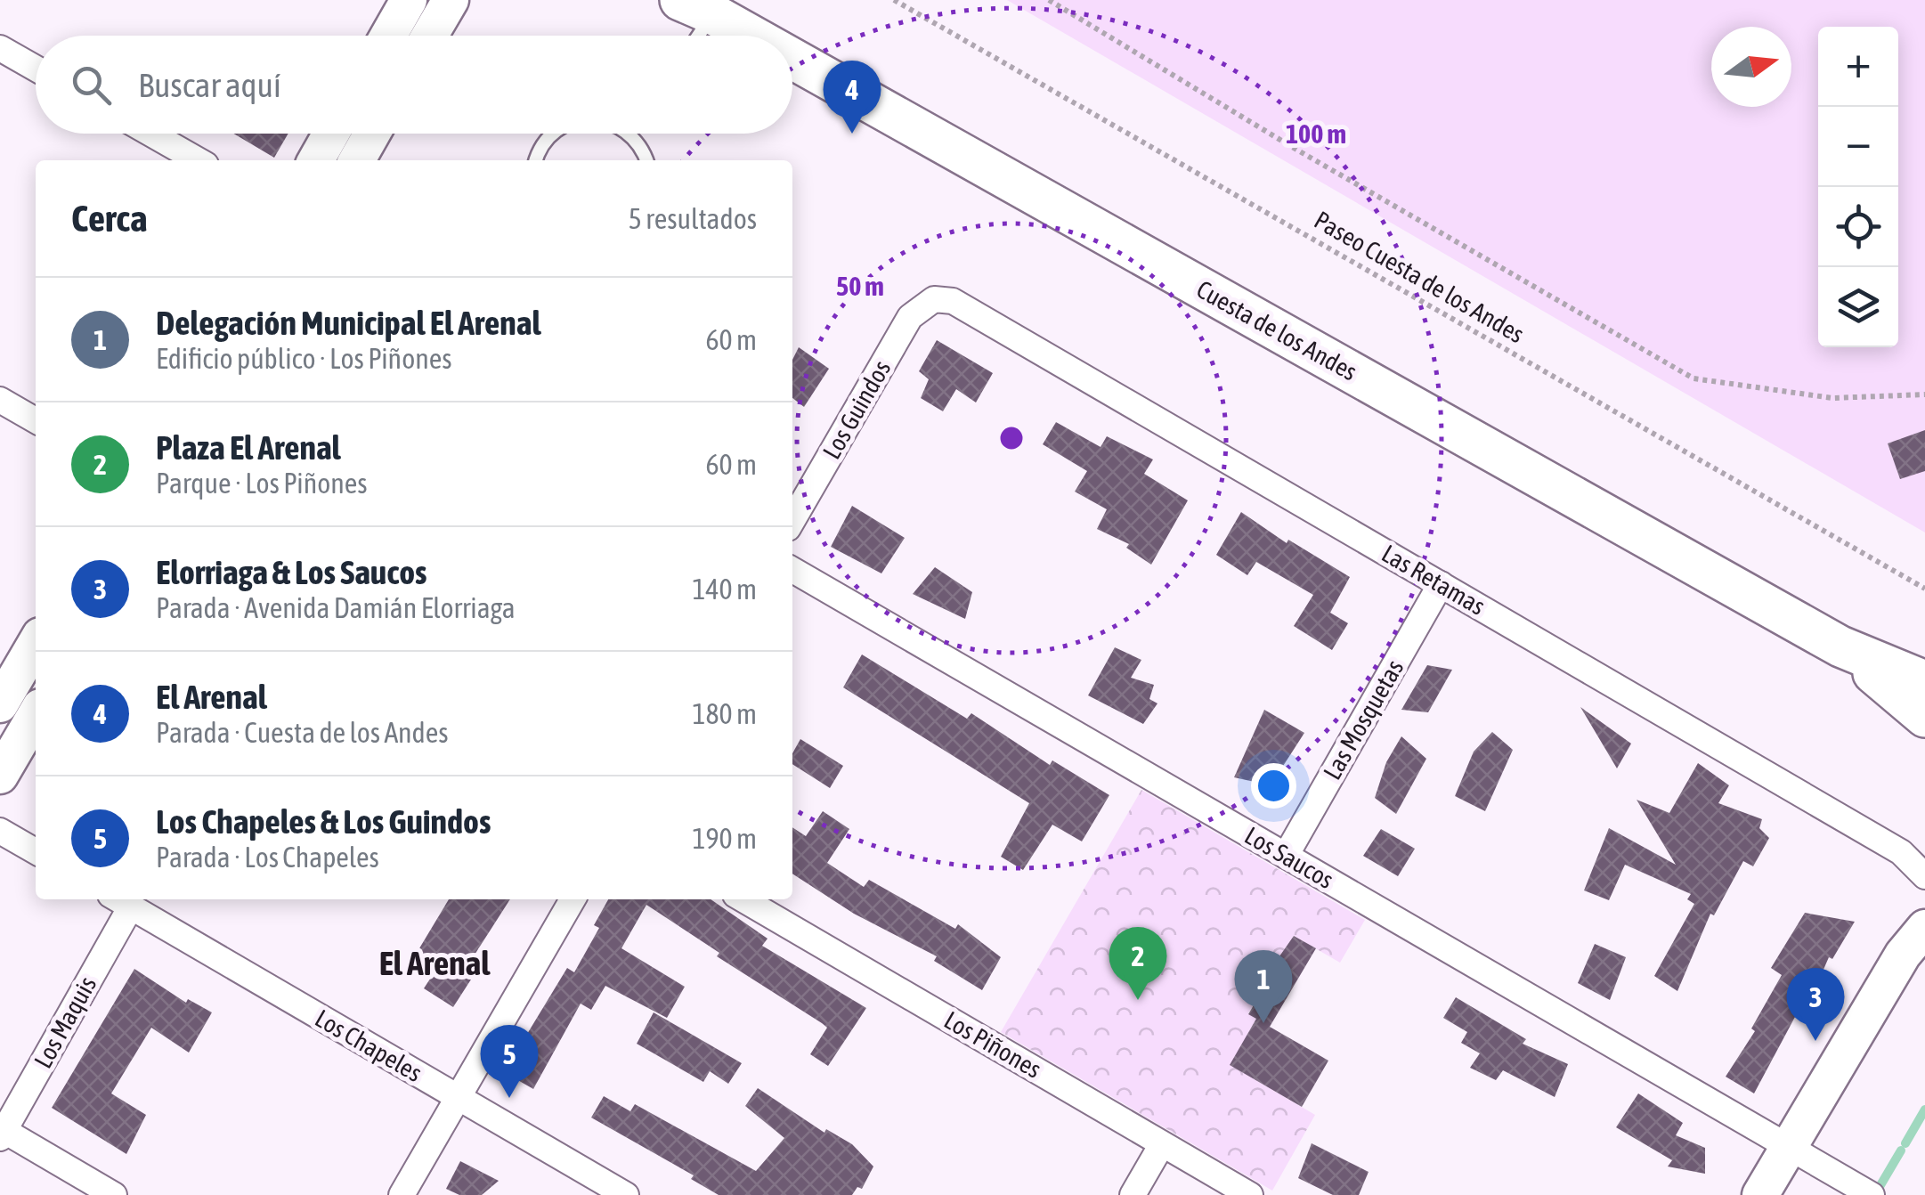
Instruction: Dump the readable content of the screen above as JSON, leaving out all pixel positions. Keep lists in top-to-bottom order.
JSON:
{
  "streets": {
    "main road": ["Cuesta de los Andes"],
    "street": [
      "Los Guindos",
      "Las Retamas",
      "Las Mosquetas",
      "Los Saucos",
      "Los Maquis",
      "Los Piñones",
      "Los Chapeles"
    ],
    "path": ["Paseo Cuesta de los Andes"]
  },
  "crossings": [
    ["Los Guindos", "Las Retamas"],
    ["Las Retamas", "Las Mosquetas"],
    ["Las Mosquetas", "Los Saucos"],
    ["Los Maquis", "Los Chapeles"]
  ],
  "districts": ["El Arenal"],
  "north": "right",
  "page": {
    "map_buttons": ["+", "−"],
    "search": "Buscar aquí",
    "pins": [
      "4",
      "2",
      "1",
      "3",
      "5"
    ],
    "heading": ["Cerca", "5 resultados"],
    "list": [
      {
        "mark": "1",
        "name": "Delegación Municipal El Arenal",
        "note": "Edificio público · Los Piñones",
        "value": "60 m"
      },
      {
        "mark": "2",
        "name": "Plaza El Arenal",
        "note": "Parque · Los Piñones",
        "value": "60 m"
      },
      {
        "mark": "3",
        "name": "Elorriaga & Los Saucos",
        "note": "Parada · Avenida Damián Elorriaga",
        "value": "140 m"
      },
      {
        "mark": "4",
        "name": "El Arenal",
        "note": "Parada · Cuesta de los Andes",
        "value": "180 m"
      },
      {
        "mark": "5",
        "name": "Los Chapeles & Los Guindos",
        "note": "Parada · Los Chapeles",
        "value": "190 m"
      }
    ]
  },
  "rings": ["100 m", "50 m"]
}
